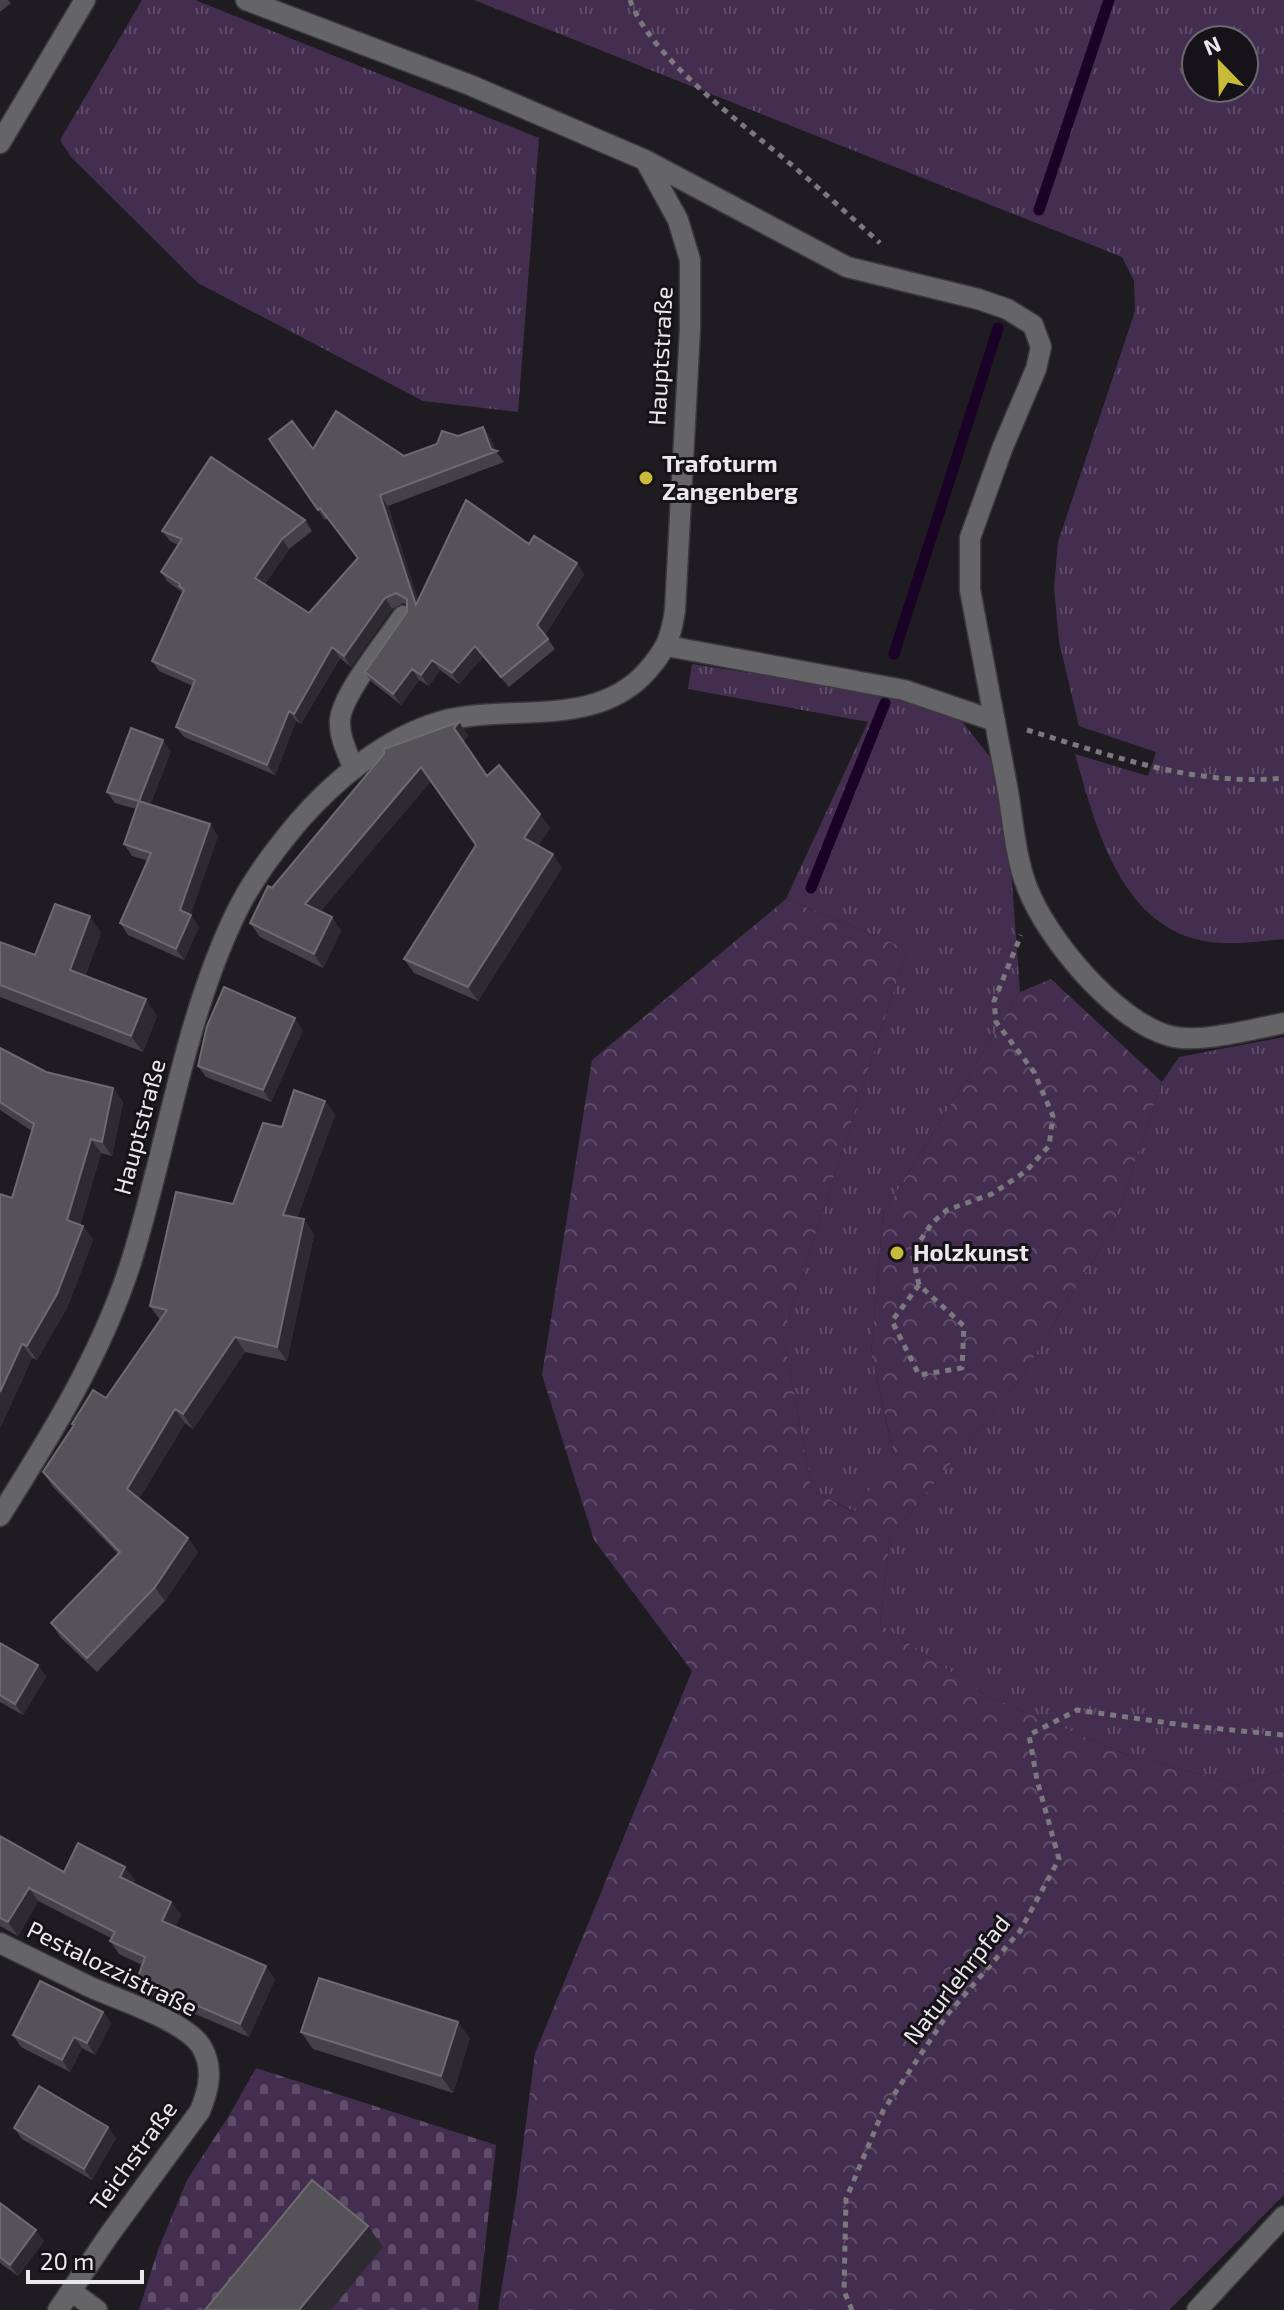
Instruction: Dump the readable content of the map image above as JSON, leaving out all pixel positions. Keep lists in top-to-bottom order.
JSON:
{
  "streets": {
    "street": ["Hauptstraße", "Pestalozzistraße", "Teichstraße"],
    "path": ["Naturlehrpfad"]
  },
  "crossings": [
    ["Pestalozzistraße", "Teichstraße"]
  ],
  "places": ["Trafoturm Zangenberg", "Holzkunst"],
  "scale_bar": "20 m",
  "north": "top left"
}
